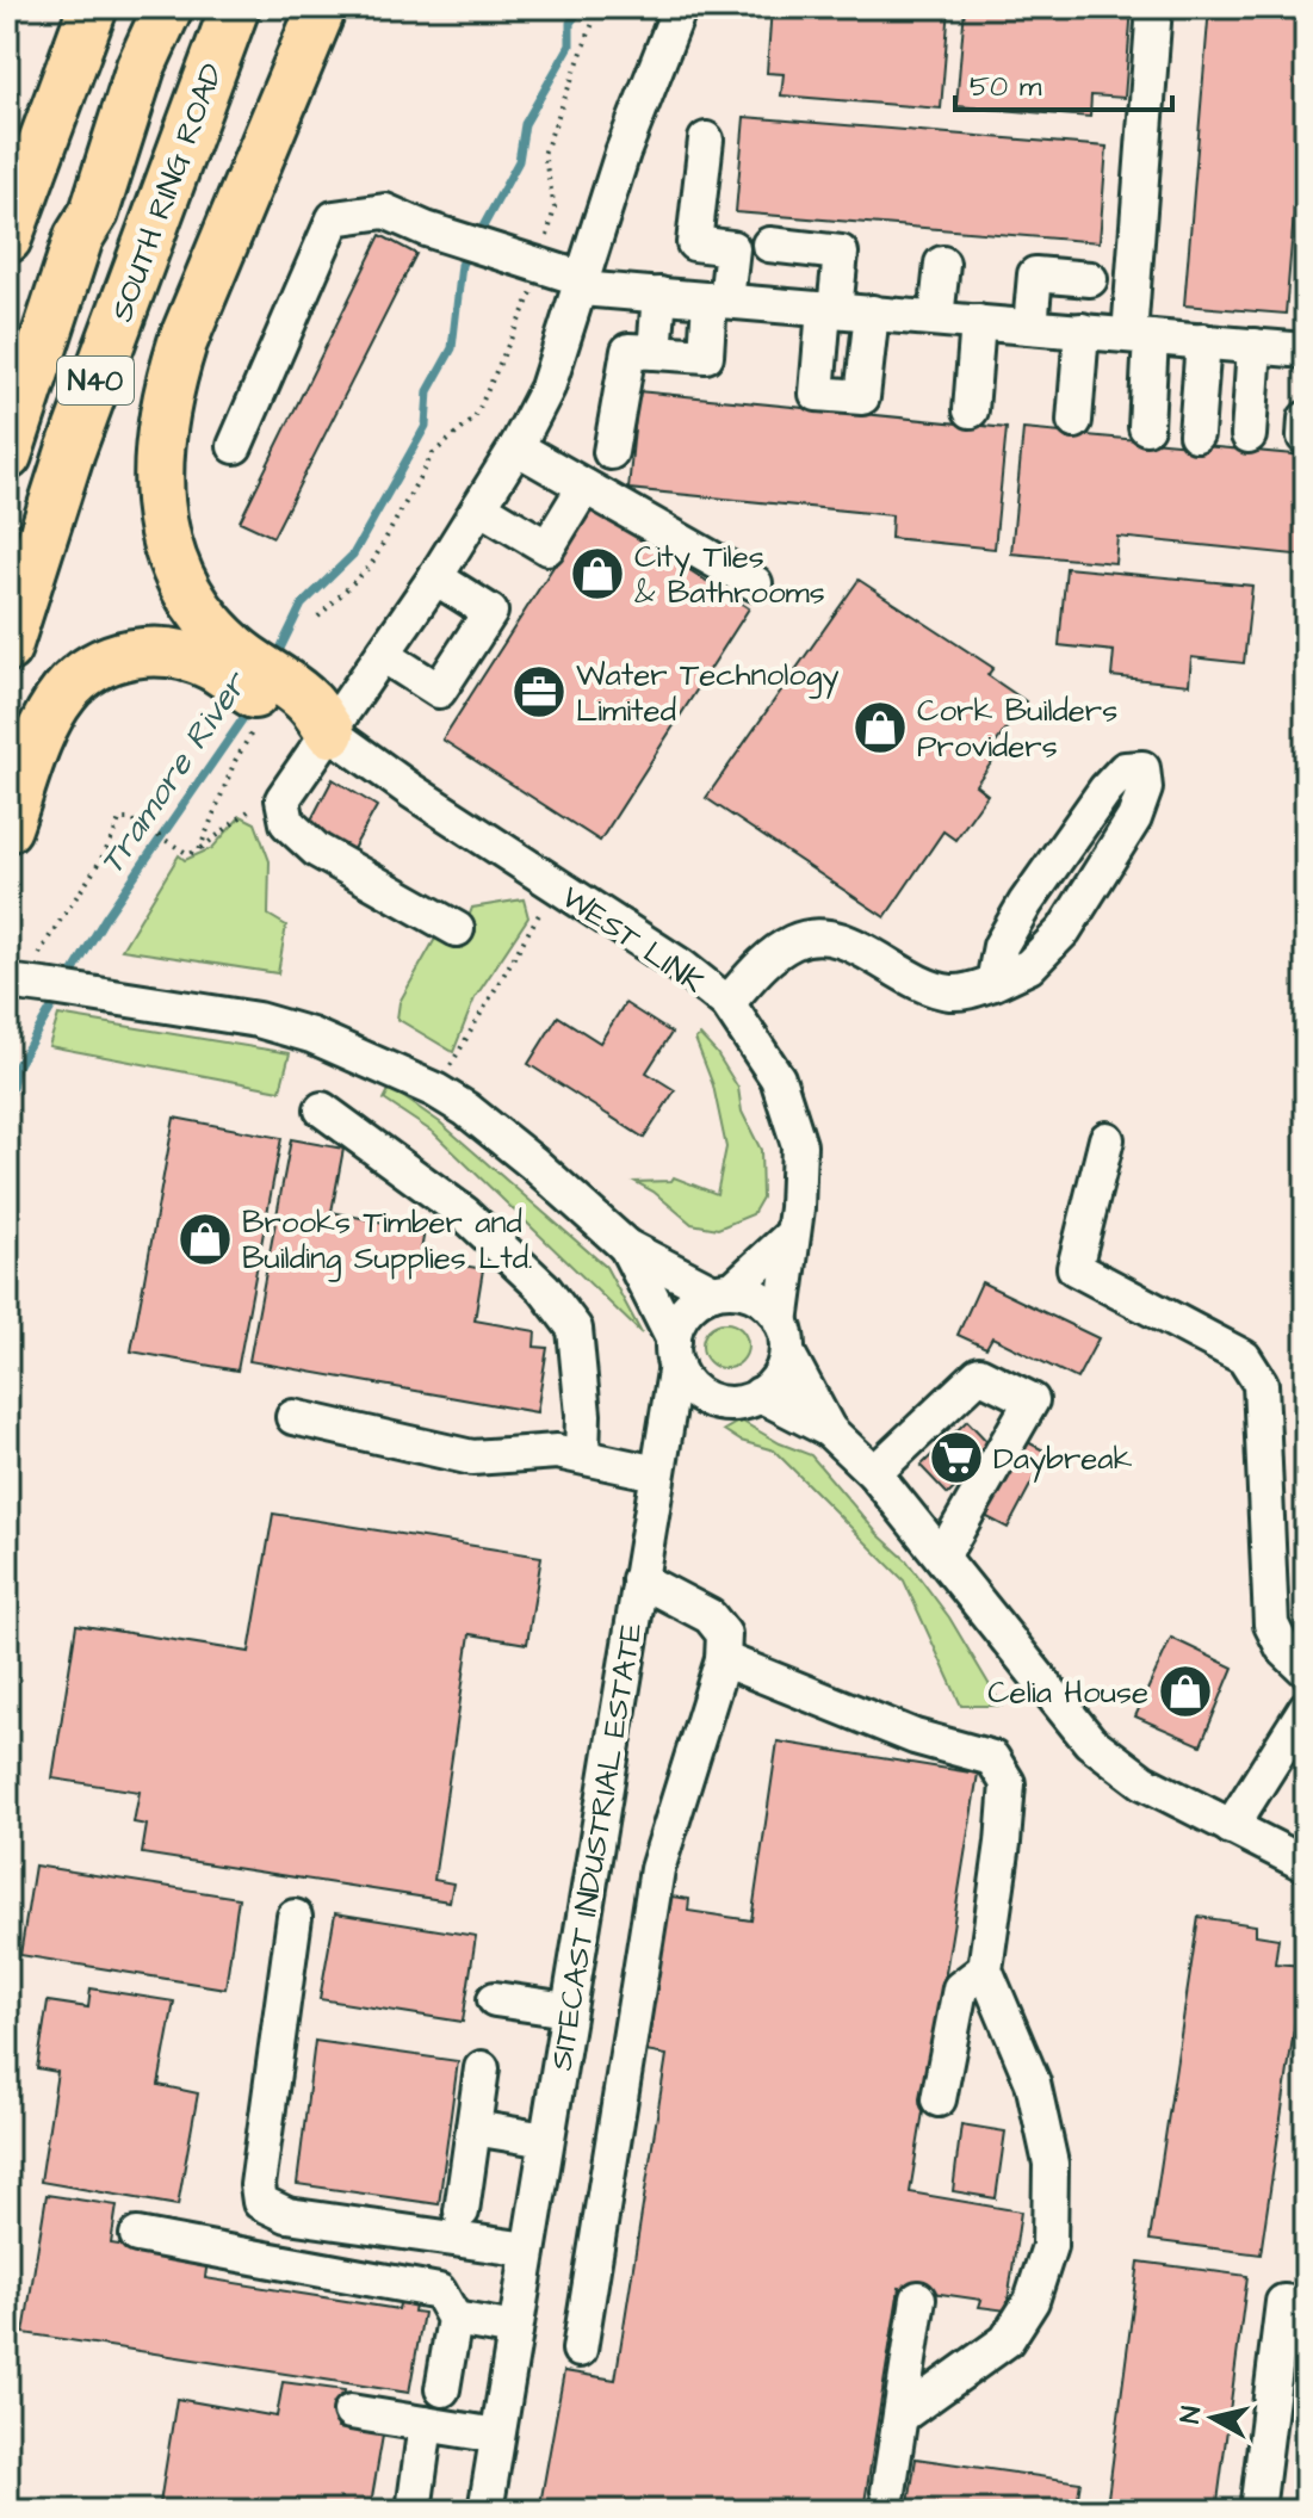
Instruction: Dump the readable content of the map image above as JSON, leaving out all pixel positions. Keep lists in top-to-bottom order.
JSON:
{
  "streets": {
    "highway": ["SOUTH RING ROAD", "N40"],
    "street": ["WEST LINK", "SITECAST INDUSTRIAL ESTATE"]
  },
  "crossings": [
    ["WEST LINK", "SITECAST INDUSTRIAL ESTATE"]
  ],
  "water": ["Tramore River"],
  "places": {
    "shop": [
      "City Tiles & Bathrooms",
      "Cork Builders Providers",
      "Brooks Timber and Building Supplies Ltd.",
      "Celia House"
    ],
    "office": ["Water Technology Limited"],
    "supermarket": ["Daybreak"]
  },
  "scale_bar": "50 m",
  "north": "left"
}
